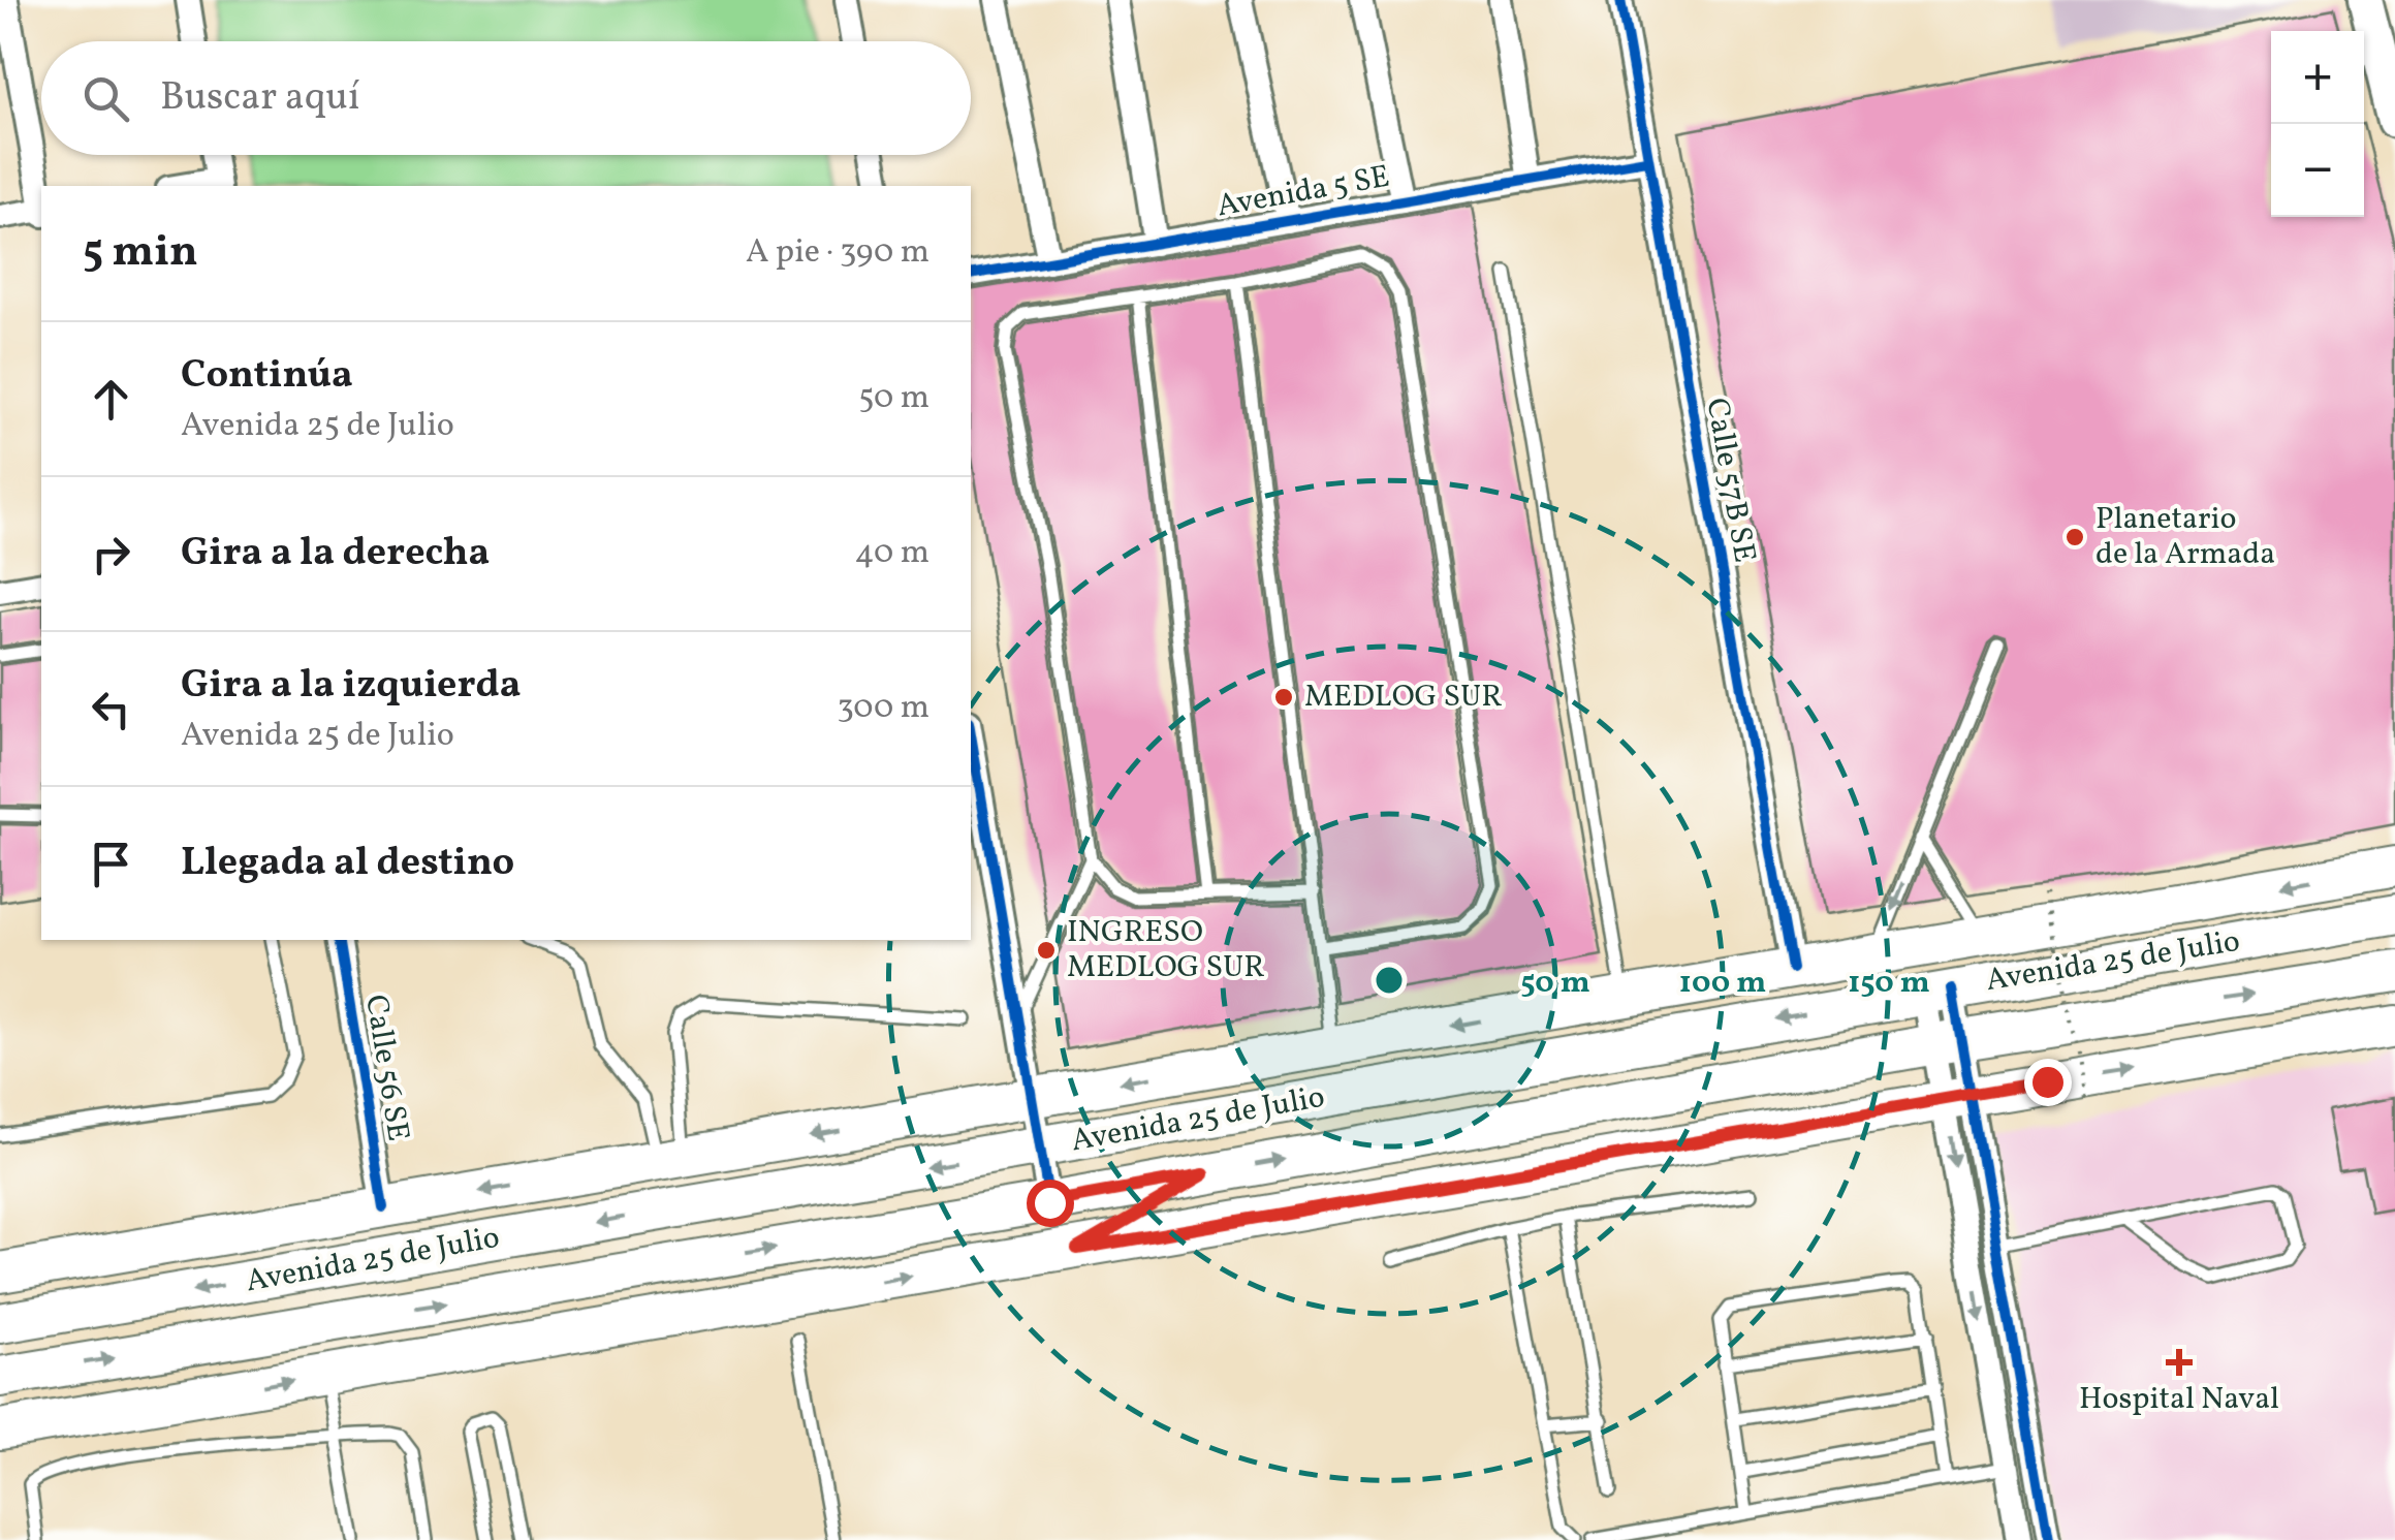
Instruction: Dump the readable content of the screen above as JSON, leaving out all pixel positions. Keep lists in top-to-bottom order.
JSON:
{
  "streets": {
    "main road": ["Avenida 25 de Julio"],
    "street": ["Avenida 5 SE", "Calle 57B SE", "Calle 56 SE"]
  },
  "crossings": [
    ["Avenida 5 SE", "Calle 57B SE"],
    ["Calle 57B SE", "Avenida 25 de Julio"],
    ["Avenida 25 de Julio", "Calle 56 SE"]
  ],
  "places": {
    "other": ["Planetario de la Armada", "MEDLOG SUR", "INGRESO MEDLOG SUR"],
    "health": ["Hospital Naval"]
  },
  "page": {
    "map_buttons": ["+", "−"],
    "search": "Buscar aquí",
    "heading": ["5 min", "A pie · 390 m"],
    "list": [
      ["Continúa", "Avenida 25 de Julio", "50 m"],
      ["Gira a la derecha", "40 m"],
      ["Gira a la izquierda", "Avenida 25 de Julio", "300 m"],
      "Llegada al destino"
    ]
  },
  "rings": ["50 m", "100 m", "150 m"]
}
